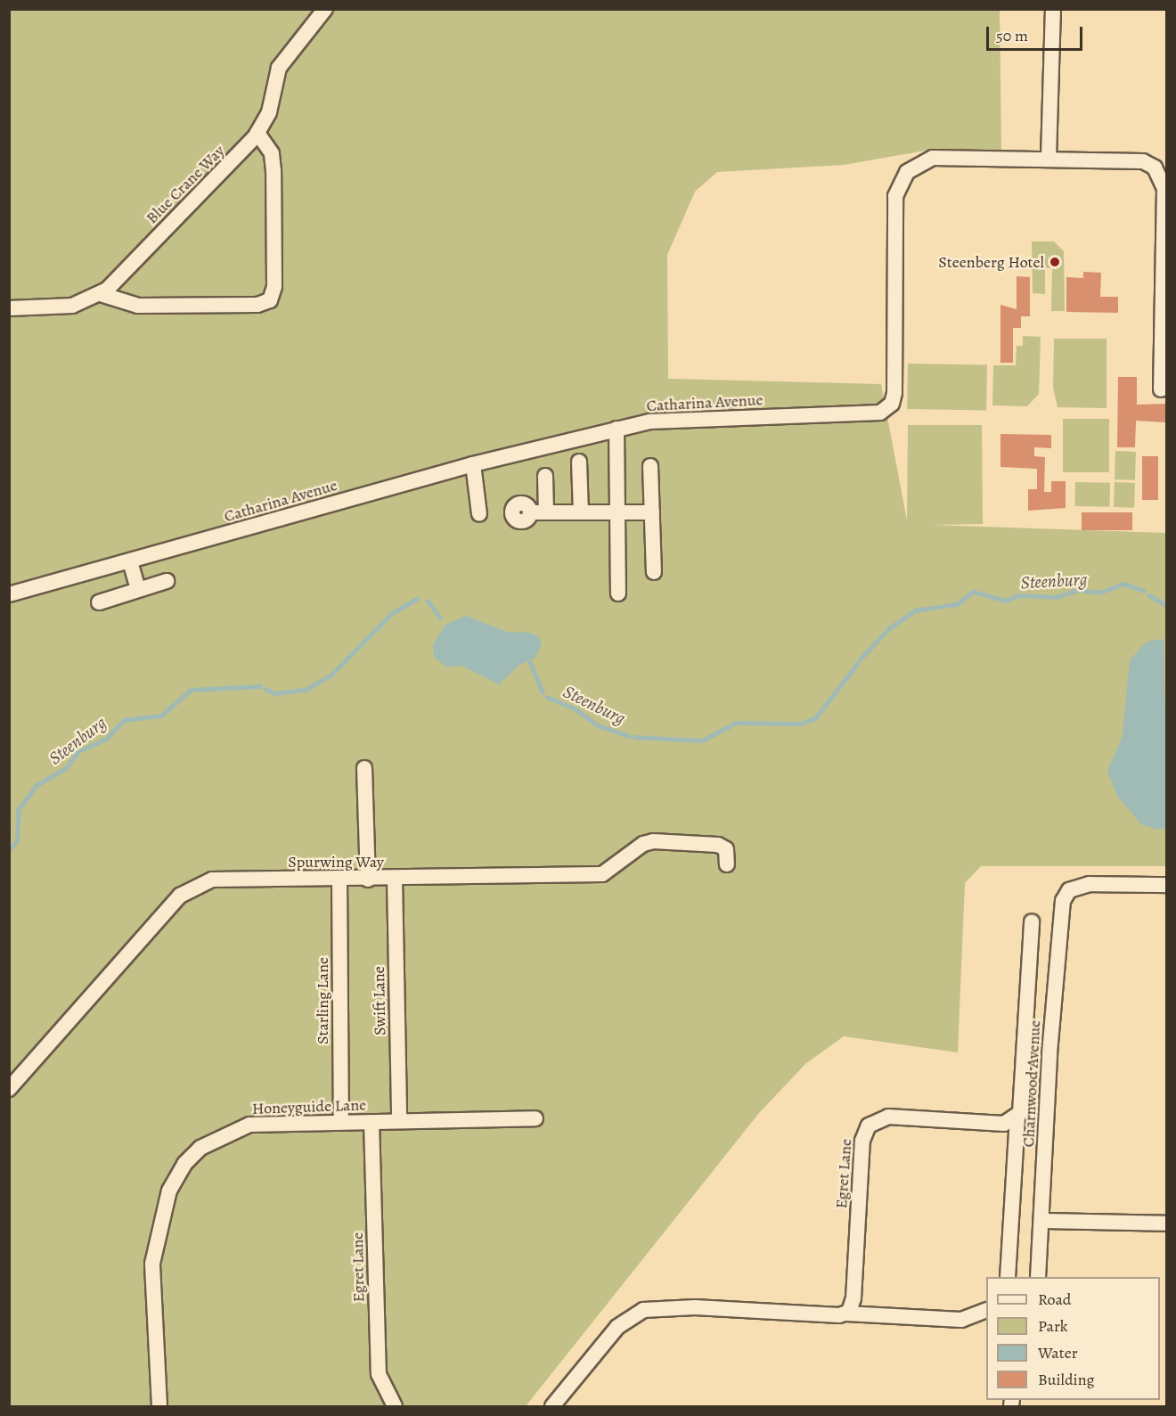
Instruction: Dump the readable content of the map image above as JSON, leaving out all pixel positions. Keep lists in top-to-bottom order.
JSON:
{
  "streets": {
    "street": [
      "Blue Crane Way",
      "Catharina Avenue",
      "Spurwing Way",
      "Starling Lane",
      "Swift Lane",
      "Charnwood Avenue",
      "Honeyguide Lane",
      "Egret Lane"
    ]
  },
  "crossings": [
    ["Spurwing Way", "Starling Lane"],
    ["Spurwing Way", "Swift Lane"],
    ["Starling Lane", "Honeyguide Lane"],
    ["Swift Lane", "Honeyguide Lane"],
    ["Honeyguide Lane", "Egret Lane"]
  ],
  "water": ["Steenburg"],
  "places": ["Steenberg Hotel"],
  "legend": [
    "Road",
    "Park",
    "Water",
    "Building"
  ],
  "scale_bar": "50 m"
}
